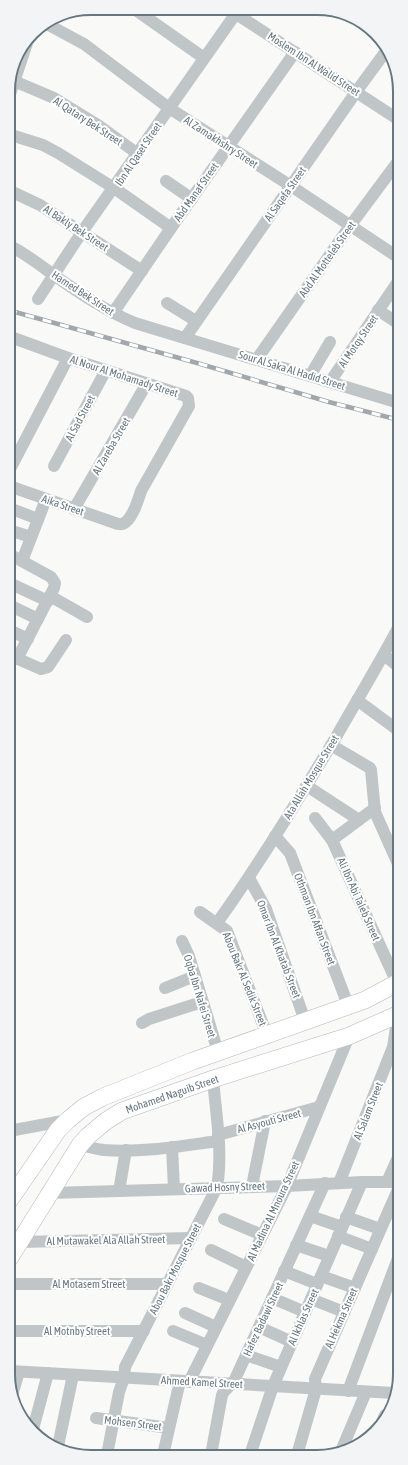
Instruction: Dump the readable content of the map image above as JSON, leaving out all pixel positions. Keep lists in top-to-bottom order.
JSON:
{
  "streets": {
    "main road": ["Mohamed Naguib Street"],
    "street": [
      "Moslem Ibn Al Walid Street",
      "Al Qatary Bek Street",
      "Al Zamakhshry Street",
      "Ibn Al Qaset Street",
      "Abd Manaf Street",
      "Al Saqefa Street",
      "Al Bakly Bek Street",
      "Abd Al Motteleb Street",
      "Hamed Bek Street",
      "Al Motqy Street",
      "Sour Al Saka Al Hadid Street",
      "Al Nour Al Mohamady Street",
      "Al Sad Street",
      "Al Zareba Street",
      "Aika Street",
      "Ata Allah Mosque Street",
      "Ali Ibn Abi Taleb Street",
      "Othman Ibn Affan Street",
      "Omar Ibn Al Khatab Street",
      "Abou Bakr Al Sedik Street",
      "Oqba Ibn Nafei Street",
      "Al Salam Street",
      "Al Asyouti Street",
      "Gawad Hosny Street",
      "Al Madina Al Mnoura Street",
      "Al Mutawakel Ala Allah Street",
      "Abou Bakr Mosque Street",
      "Al Motasem Street",
      "Al Ikhlas Street",
      "Al Hekma Street",
      "Hafez Badawi Street",
      "Al Motnby Street",
      "Ahmed Kamel Street",
      "Mohsen Street"
    ]
  },
  "crossings": [
    ["Moslem Ibn Al Walid Street", "Abd Manaf Street"],
    ["Moslem Ibn Al Walid Street", "Al Saqefa Street"],
    ["Al Qatary Bek Street", "Ibn Al Qaset Street"],
    ["Al Zamakhshry Street", "Ibn Al Qaset Street"],
    ["Al Zamakhshry Street", "Abd Manaf Street"],
    ["Al Zamakhshry Street", "Al Saqefa Street"],
    ["Al Zamakhshry Street", "Abd Al Motteleb Street"],
    ["Ibn Al Qaset Street", "Al Bakly Bek Street"],
    ["Ibn Al Qaset Street", "Hamed Bek Street"],
    ["Abd Manaf Street", "Al Bakly Bek Street"],
    ["Abd Manaf Street", "Hamed Bek Street"],
    ["Al Saqefa Street", "Hamed Bek Street"],
    ["Al Saqefa Street", "Sour Al Saka Al Hadid Street"],
    ["Abd Al Motteleb Street", "Sour Al Saka Al Hadid Street"],
    ["Hamed Bek Street", "Sour Al Saka Al Hadid Street"],
    ["Al Motqy Street", "Sour Al Saka Al Hadid Street"],
    ["Al Nour Al Mohamady Street", "Al Sad Street"],
    ["Al Nour Al Mohamady Street", "Al Zareba Street"],
    ["Al Nour Al Mohamady Street", "Aika Street"],
    ["Al Zareba Street", "Aika Street"],
    ["Ata Allah Mosque Street", "Othman Ibn Affan Street"],
    ["Ata Allah Mosque Street", "Omar Ibn Al Khatab Street"],
    ["Ata Allah Mosque Street", "Abou Bakr Al Sedik Street"],
    ["Othman Ibn Affan Street", "Mohamed Naguib Street"],
    ["Omar Ibn Al Khatab Street", "Mohamed Naguib Street"],
    ["Abou Bakr Al Sedik Street", "Mohamed Naguib Street"],
    ["Oqba Ibn Nafei Street", "Mohamed Naguib Street"],
    ["Mohamed Naguib Street", "Al Asyouti Street"],
    ["Mohamed Naguib Street", "Gawad Hosny Street"],
    ["Mohamed Naguib Street", "Al Madina Al Mnoura Street"],
    ["Mohamed Naguib Street", "Al Mutawakel Ala Allah Street"],
    ["Mohamed Naguib Street", "Abou Bakr Mosque Street"],
    ["Al Salam Street", "Gawad Hosny Street"],
    ["Al Asyouti Street", "Al Madina Al Mnoura Street"],
    ["Al Asyouti Street", "Abou Bakr Mosque Street"],
    ["Gawad Hosny Street", "Al Madina Al Mnoura Street"],
    ["Gawad Hosny Street", "Abou Bakr Mosque Street"],
    ["Gawad Hosny Street", "Al Ikhlas Street"],
    ["Gawad Hosny Street", "Hafez Badawi Street"],
    ["Al Madina Al Mnoura Street", "Ahmed Kamel Street"],
    ["Al Madina Al Mnoura Street", "Mohsen Street"],
    ["Al Mutawakel Ala Allah Street", "Abou Bakr Mosque Street"],
    ["Abou Bakr Mosque Street", "Al Motasem Street"],
    ["Abou Bakr Mosque Street", "Al Motnby Street"],
    ["Abou Bakr Mosque Street", "Ahmed Kamel Street"],
    ["Abou Bakr Mosque Street", "Mohsen Street"],
    ["Al Ikhlas Street", "Ahmed Kamel Street"],
    ["Al Hekma Street", "Ahmed Kamel Street"],
    ["Hafez Badawi Street", "Ahmed Kamel Street"]
  ]
}
